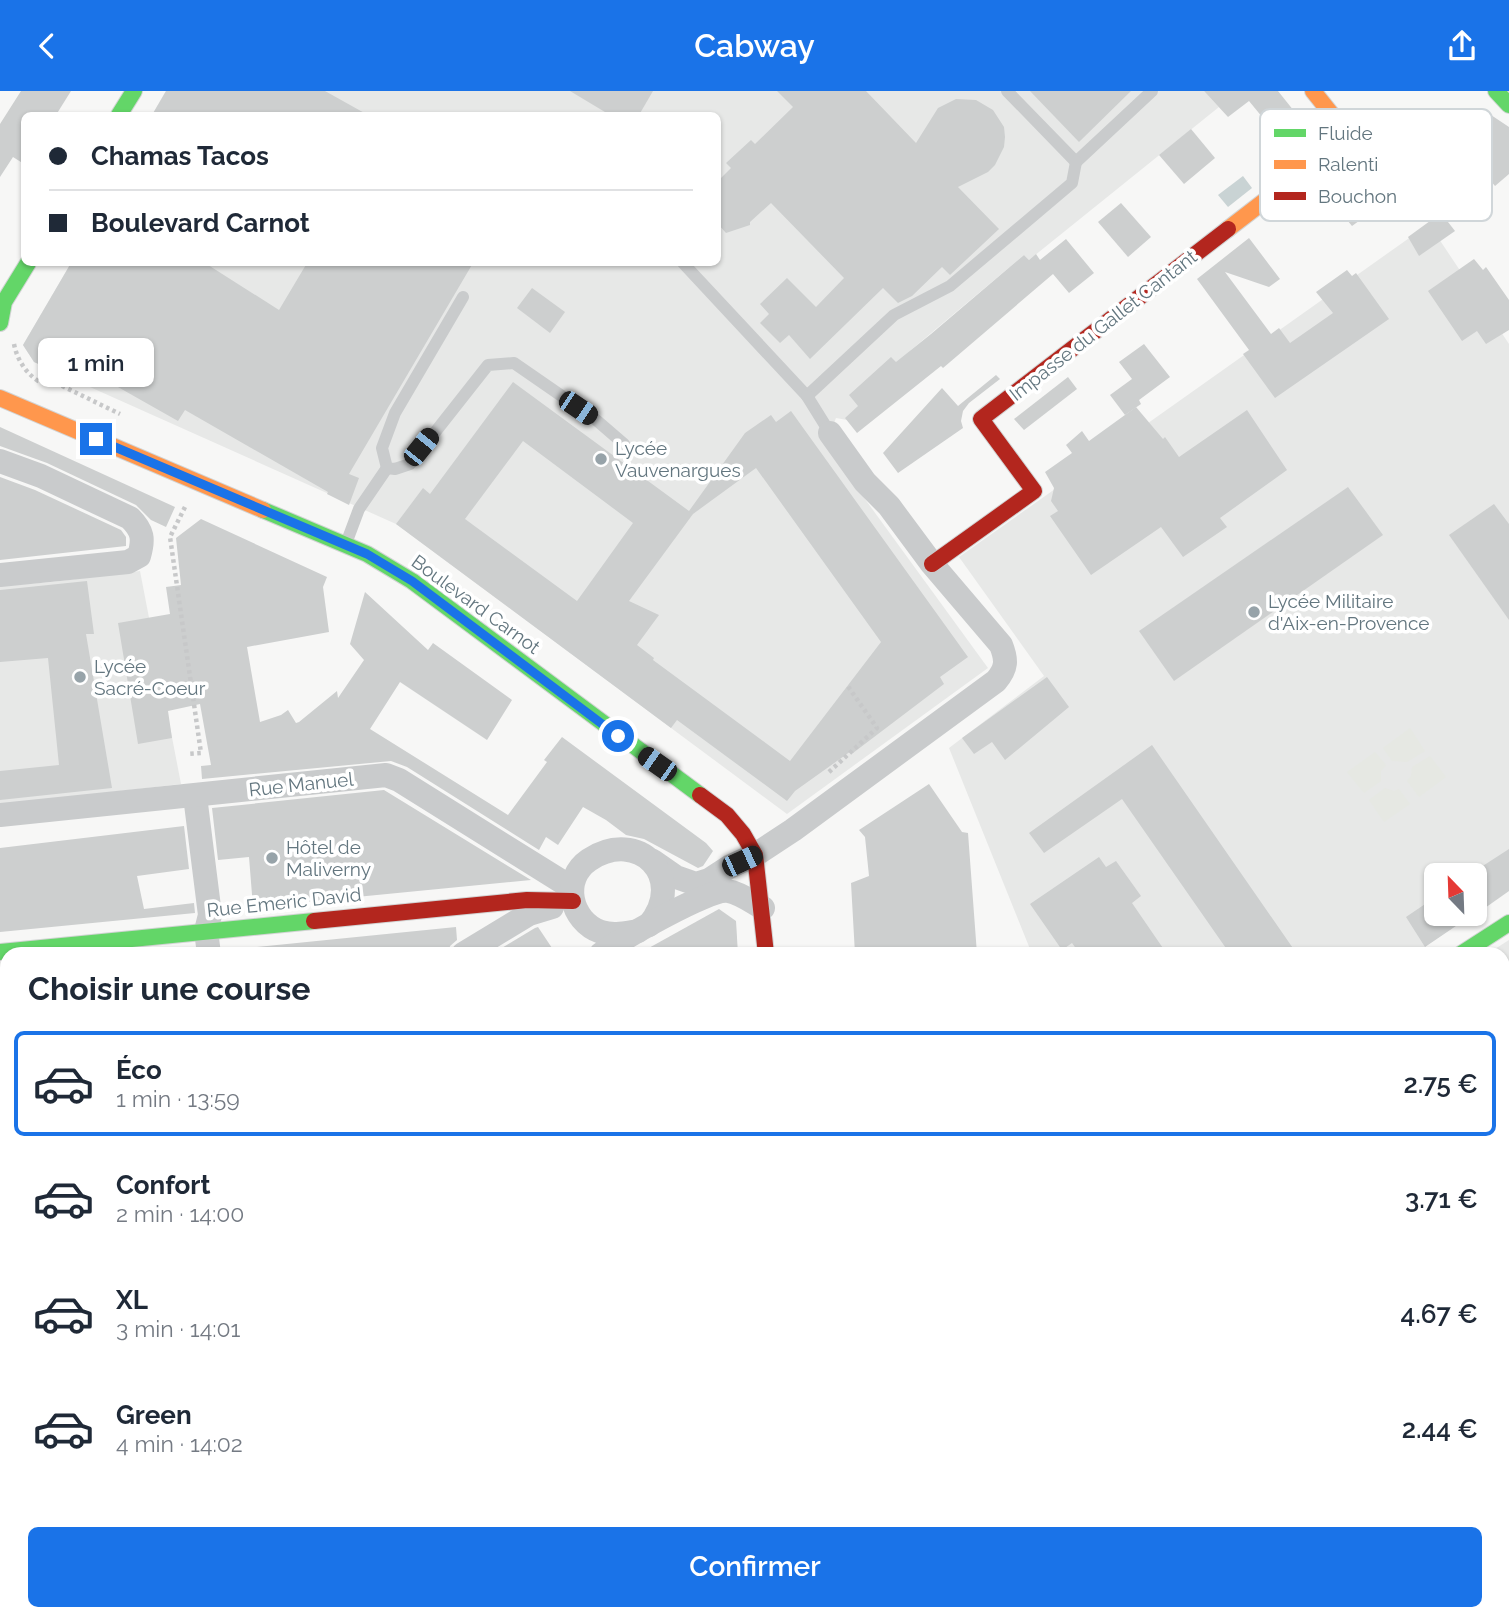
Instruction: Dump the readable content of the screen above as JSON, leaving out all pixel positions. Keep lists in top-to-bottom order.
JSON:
{
  "streets": {
    "street": [
      "Impasse du Gallet Cantant",
      "Boulevard Carnot",
      "Rue Manuel",
      "Rue Emeric David"
    ]
  },
  "crossings": [
    ["Rue Manuel", "Rue Emeric David"]
  ],
  "places": [
    "Lycée Vauvenargues",
    "Lycée Militaire d'Aix-en-Provence",
    "Lycée Sacré-Coeur",
    "Hôtel de Maliverny"
  ],
  "legend": ["Fluide", "Ralenti", "Bouchon"],
  "north": "top left",
  "page": {
    "header": "Cabway",
    "banner": ["Chamas Tacos", "Boulevard Carnot"],
    "bubble": "1 min",
    "heading": "Choisir une course",
    "list": [
      {
        "name": "Éco",
        "note": "1 min · 13:59",
        "value": "2.75 €"
      },
      {
        "name": "Confort",
        "note": "2 min · 14:00",
        "value": "3.71 €"
      },
      {
        "name": "XL",
        "note": "3 min · 14:01",
        "value": "4.67 €"
      },
      {
        "name": "Green",
        "note": "4 min · 14:02",
        "value": "2.44 €"
      }
    ],
    "buttons": "Confirmer"
  }
}
